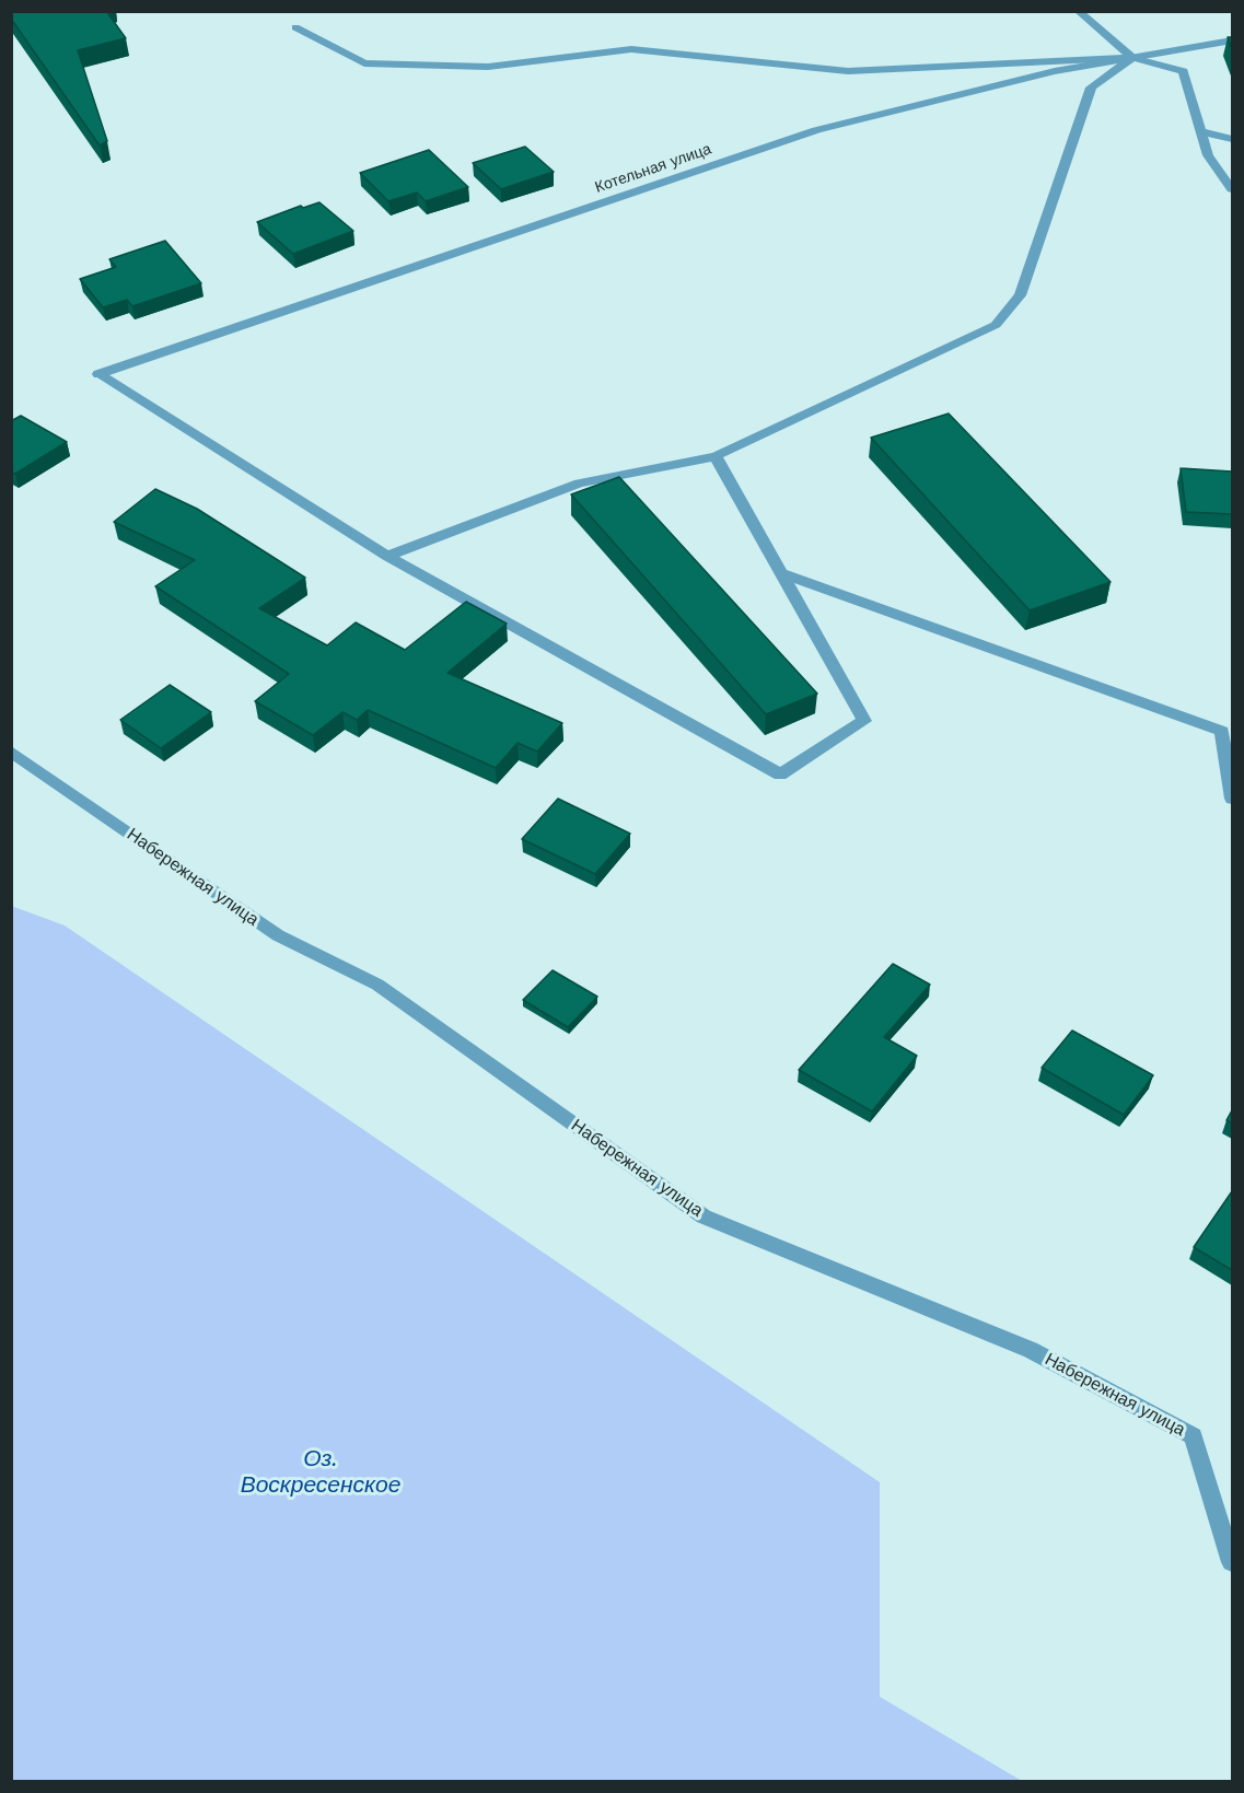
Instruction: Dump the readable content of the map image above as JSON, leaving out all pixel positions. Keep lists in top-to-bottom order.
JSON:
{
  "streets": {
    "street": ["Котельная улица", "Набережная улица"]
  },
  "water": ["Оз. Воскресенское"]
}
